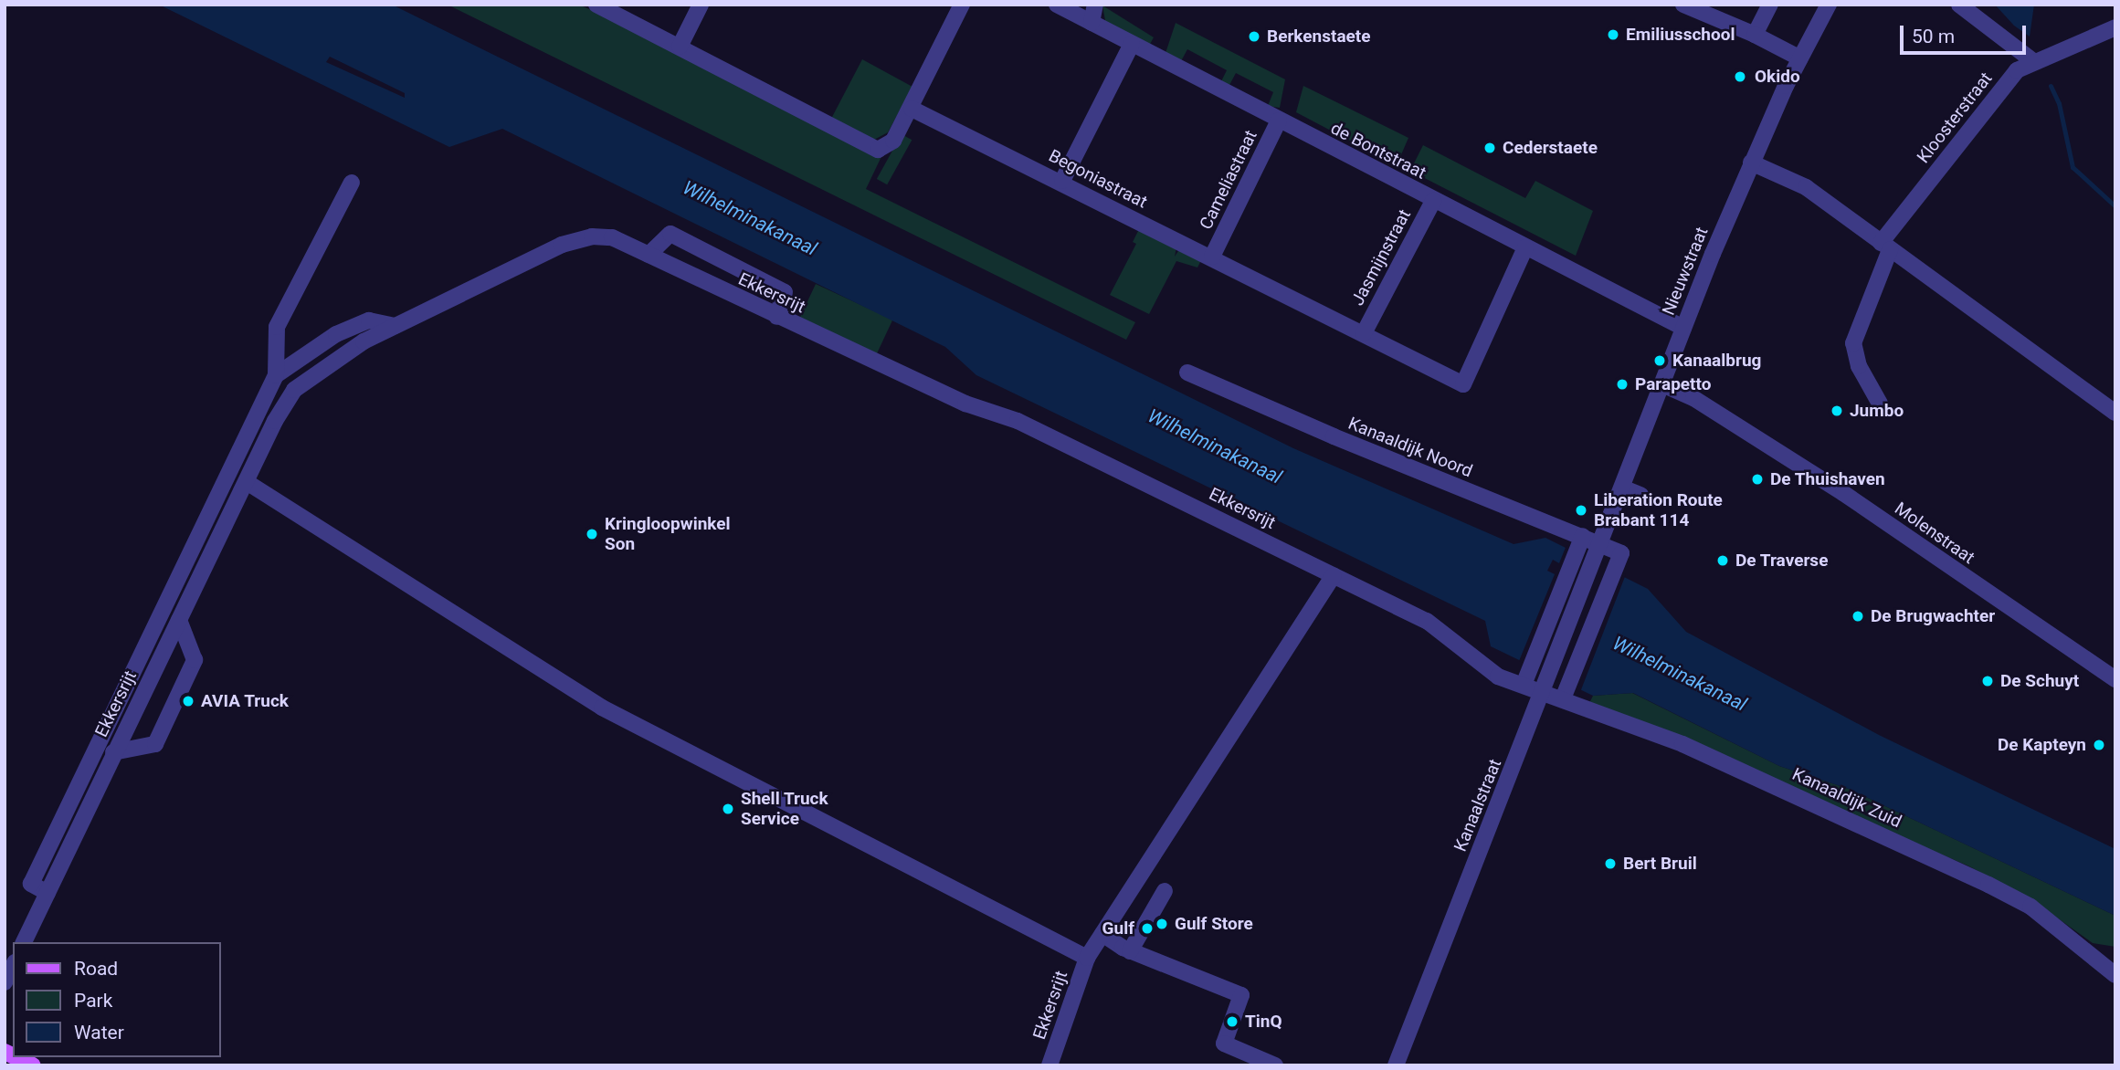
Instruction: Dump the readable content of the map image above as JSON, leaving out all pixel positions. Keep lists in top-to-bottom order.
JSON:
{
  "streets": {
    "street": [
      "Kloosterstraat",
      "de Bontstraat",
      "Begoniastraat",
      "Cameliastraat",
      "Jasmijnstraat",
      "Nieuwstraat",
      "Ekkersrijt",
      "Kanaaldijk Noord",
      "Molenstraat",
      "Kanaaldijk Zuid",
      "Kanaalstraat"
    ]
  },
  "crossings": [
    ["de Bontstraat", "Begoniastraat"],
    ["de Bontstraat", "Cameliastraat"],
    ["de Bontstraat", "Jasmijnstraat"],
    ["de Bontstraat", "Nieuwstraat"],
    ["Begoniastraat", "Cameliastraat"],
    ["Begoniastraat", "Jasmijnstraat"],
    ["Nieuwstraat", "Kanaaldijk Noord"],
    ["Nieuwstraat", "Molenstraat"],
    ["Nieuwstraat", "Kanaalstraat"],
    ["Ekkersrijt", "Kanaaldijk Zuid"],
    ["Ekkersrijt", "Kanaalstraat"],
    ["Kanaaldijk Noord", "Kanaaldijk Zuid"],
    ["Kanaaldijk Noord", "Kanaalstraat"],
    ["Kanaaldijk Zuid", "Kanaalstraat"]
  ],
  "water": ["Wilhelminakanaal"],
  "places": [
    "Emiliusschool",
    "Berkenstaete",
    "Okido",
    "Cederstaete",
    "Kanaalbrug",
    "Parapetto",
    "Jumbo",
    "De Thuishaven",
    "Liberation Route Brabant 114",
    "Kringloopwinkel Son",
    "De Traverse",
    "De Brugwachter",
    "De Schuyt",
    "AVIA Truck",
    "De Kapteyn",
    "Shell Truck Service",
    "Bert Bruil",
    "Gulf Store",
    "Gulf",
    "TinQ"
  ],
  "legend": ["Road", "Park", "Water"],
  "scale_bar": "50 m"
}
